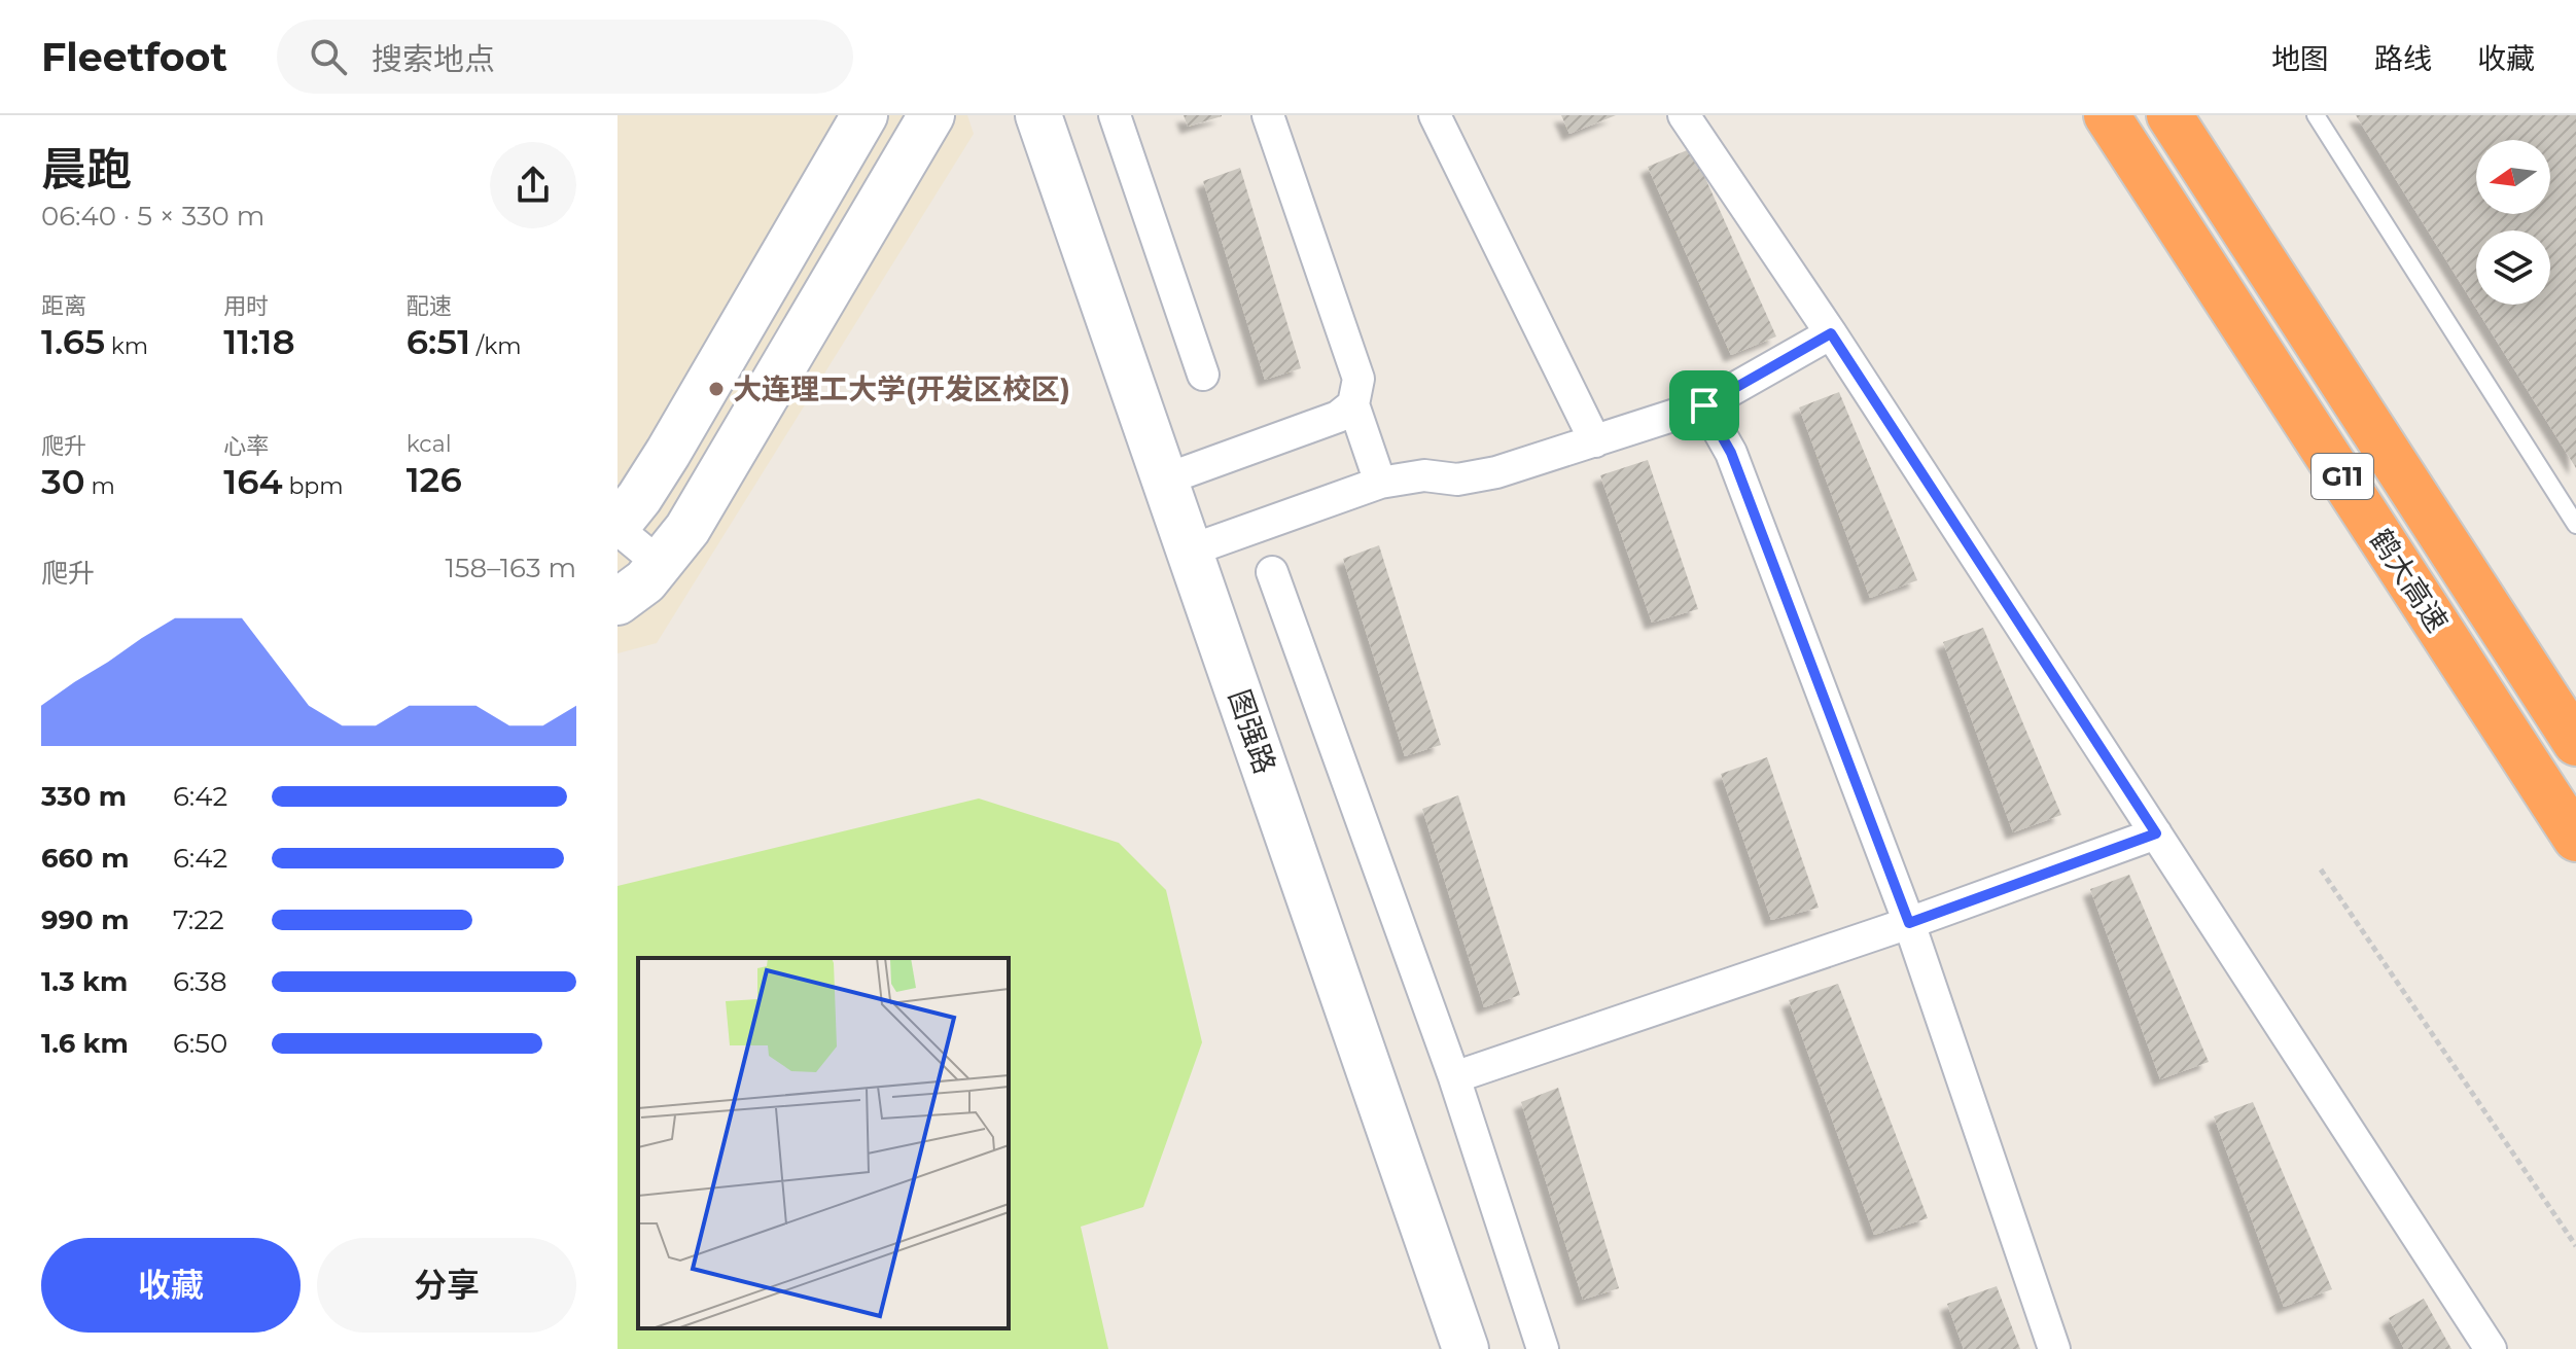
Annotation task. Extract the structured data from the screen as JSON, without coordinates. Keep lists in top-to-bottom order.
{
  "streets": {
    "highway": ["G11", "鹤大高速"],
    "street": ["图强路"]
  },
  "places": ["大连理工大学(开发区校区)"],
  "north": "left",
  "page": {
    "header": "Fleetfoot",
    "search": "搜索地点",
    "nav": ["地图", "路线", "收藏"],
    "heading": ["晨跑", "06:40 · 5 × 330 m"],
    "stats": [
      ["距离", "1.65 km"],
      ["用时", "11:18"],
      ["配速", "6:51 /km"],
      ["爬升", "30 m"],
      ["心率", "164 bpm"],
      ["kcal", "126"]
    ],
    "chart": ["爬升", "158–163 m"],
    "list": [
      {
        "name": "330 m",
        "note": "6:42"
      },
      {
        "name": "660 m",
        "note": "6:42"
      },
      {
        "name": "990 m",
        "note": "7:22"
      },
      {
        "name": "1.3 km",
        "note": "6:38"
      },
      {
        "name": "1.6 km",
        "note": "6:50"
      }
    ],
    "buttons": ["收藏", "分享"]
  }
}
